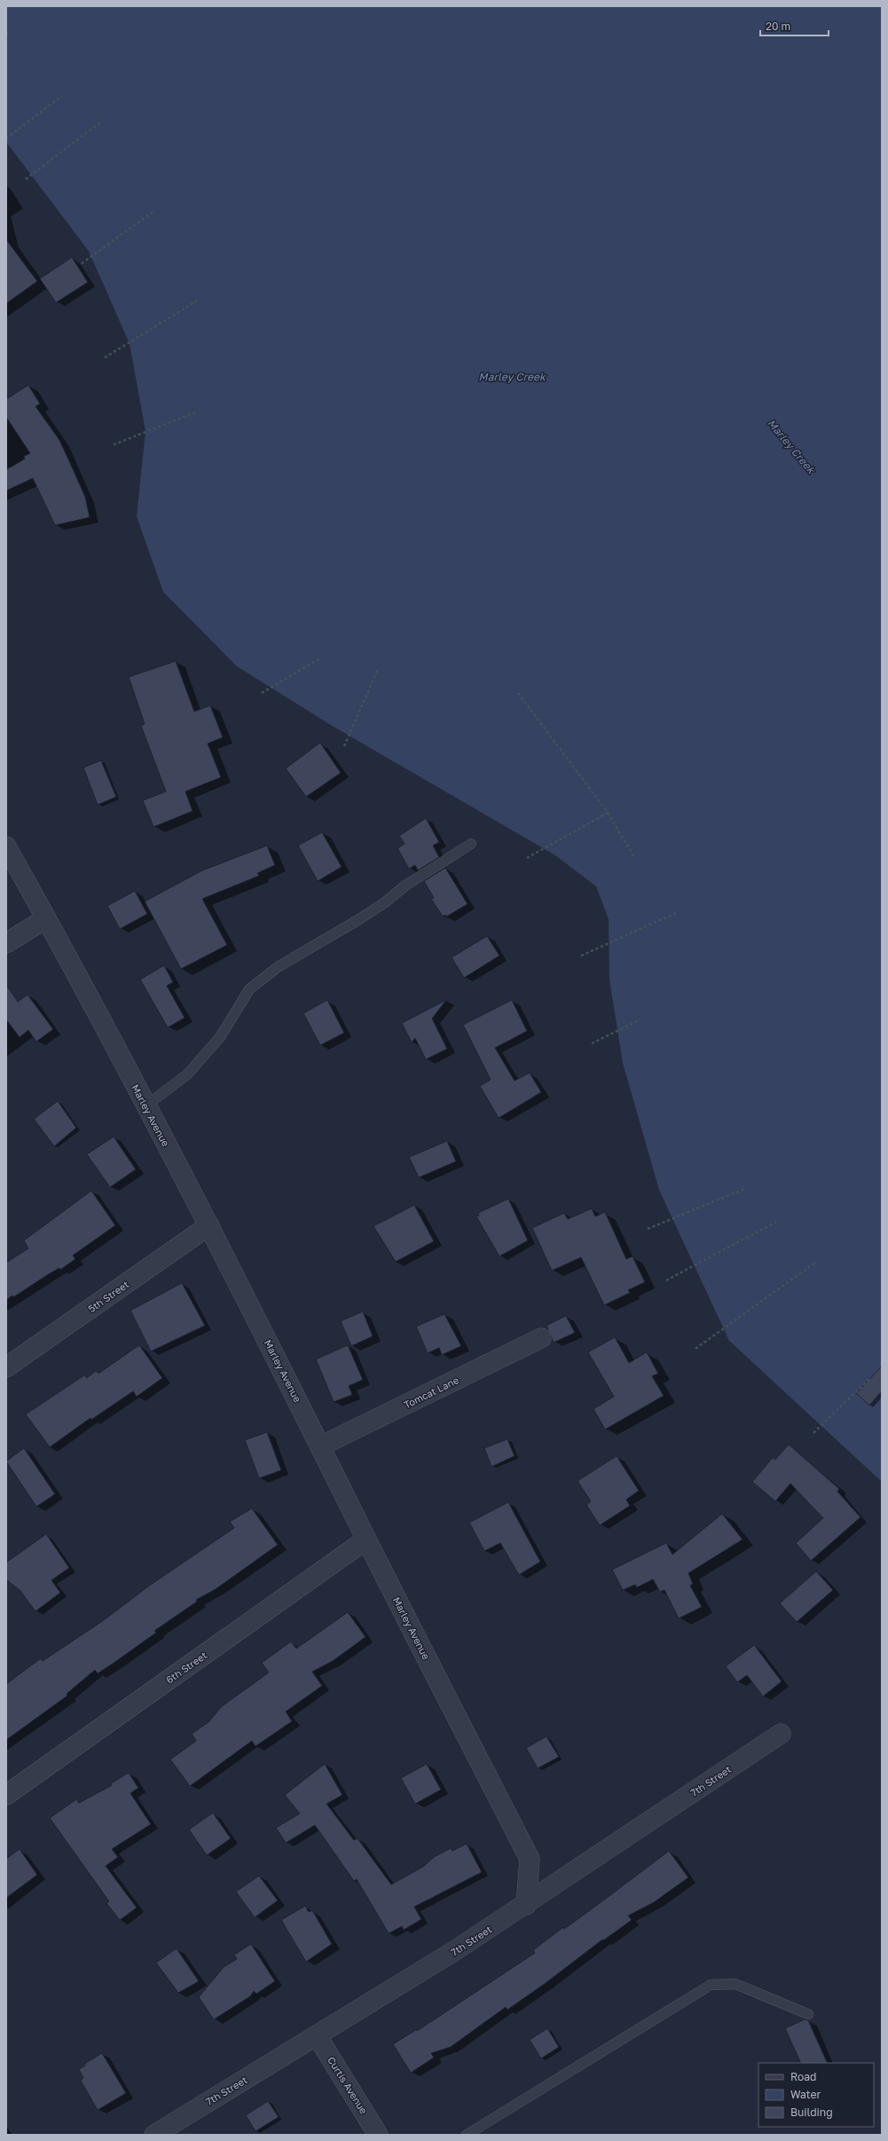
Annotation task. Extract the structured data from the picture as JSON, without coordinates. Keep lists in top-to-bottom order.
{
  "streets": {
    "street": [
      "Marley Avenue",
      "5th Street",
      "Tomcat Lane",
      "6th Street",
      "7th Street",
      "Curtis Avenue"
    ]
  },
  "crossings": [
    ["Marley Avenue", "5th Street"],
    ["Marley Avenue", "Tomcat Lane"],
    ["Marley Avenue", "6th Street"],
    ["Marley Avenue", "7th Street"],
    ["7th Street", "Curtis Avenue"]
  ],
  "water": ["Marley Creek"],
  "legend": ["Road", "Water", "Building"],
  "scale_bar": "20 m"
}
